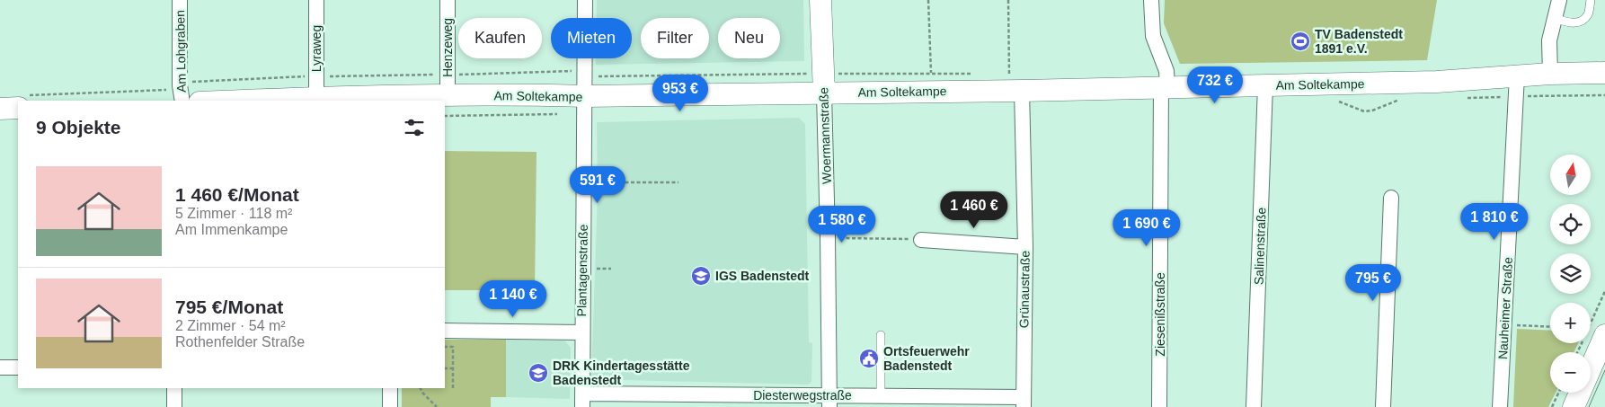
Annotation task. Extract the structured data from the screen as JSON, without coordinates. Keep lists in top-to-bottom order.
{
  "streets": {
    "street": [
      "Henzeweg",
      "Lyraweg",
      "Am Lohgraben",
      "Am Soltekampe",
      "Woermannstraße",
      "Salinenstraße",
      "Plantagenstraße",
      "Grünaustraße",
      "Nauheimer Straße",
      "Ziesenißstraße",
      "Diesterwegstraße"
    ]
  },
  "crossings": [
    ["Henzeweg", "Am Soltekampe"],
    ["Lyraweg", "Am Soltekampe"],
    ["Am Soltekampe", "Woermannstraße"],
    ["Am Soltekampe", "Salinenstraße"],
    ["Am Soltekampe", "Plantagenstraße"],
    ["Am Soltekampe", "Grünaustraße"],
    ["Am Soltekampe", "Nauheimer Straße"],
    ["Am Soltekampe", "Ziesenißstraße"],
    ["Woermannstraße", "Diesterwegstraße"],
    ["Plantagenstraße", "Diesterwegstraße"],
    ["Grünaustraße", "Diesterwegstraße"]
  ],
  "places": {
    "sports": ["TV Badenstedt 1891 e.V."],
    "school or university": ["IGS Badenstedt", "DRK Kindertagesstätte Badenstedt"],
    "public building": ["Ortsfeuerwehr Badenstedt"]
  },
  "north": "top",
  "page": {
    "chip": [
      "Kaufen",
      "Mieten",
      "Filter",
      "Neu"
    ],
    "price": [
      "732 €",
      "953 €",
      "591 €",
      "1 460 €",
      "1 810 €",
      "1 580 €",
      "1 690 €",
      "795 €",
      "1 140 €"
    ],
    "heading": "9 Objekte",
    "map_buttons": ["+", "−"],
    "list": [
      {
        "name": "1 460 €/Monat",
        "note": "5 Zimmer · 118 m² · Am Immenkampe"
      },
      {
        "name": "795 €/Monat",
        "note": "2 Zimmer · 54 m² · Rothenfelder Straße"
      }
    ]
  }
}
